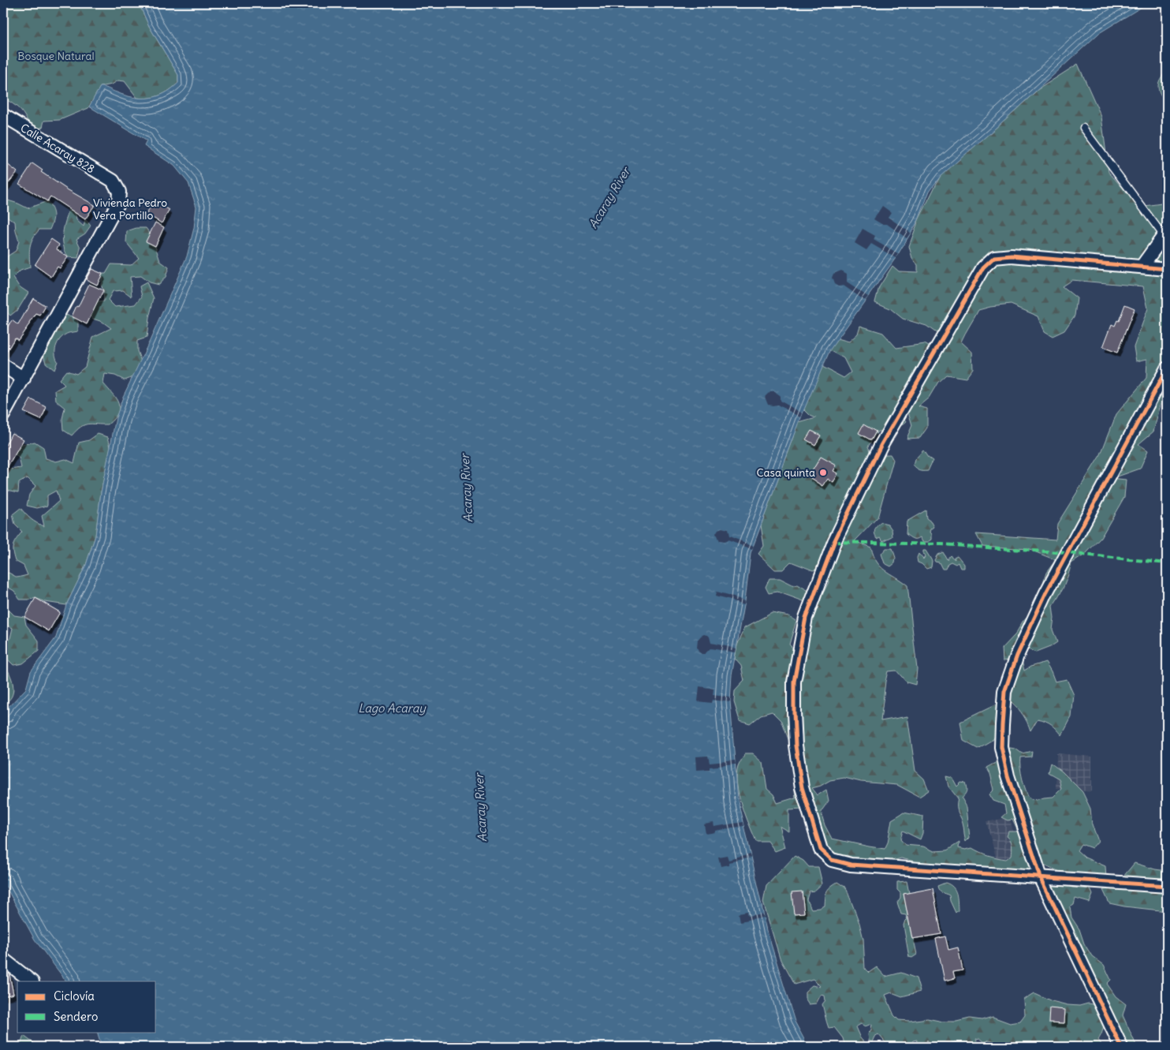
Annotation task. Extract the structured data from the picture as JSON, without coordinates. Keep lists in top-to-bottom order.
{
  "streets": {
    "street": ["Calle Acaray 828"]
  },
  "water": ["Acaray River", "Lago Acaray"],
  "parks": ["Bosque Natural"],
  "places": ["Vivienda Pedro Vera Portillo", "Casa quinta"],
  "legend": ["Ciclovía", "Sendero"]
}
